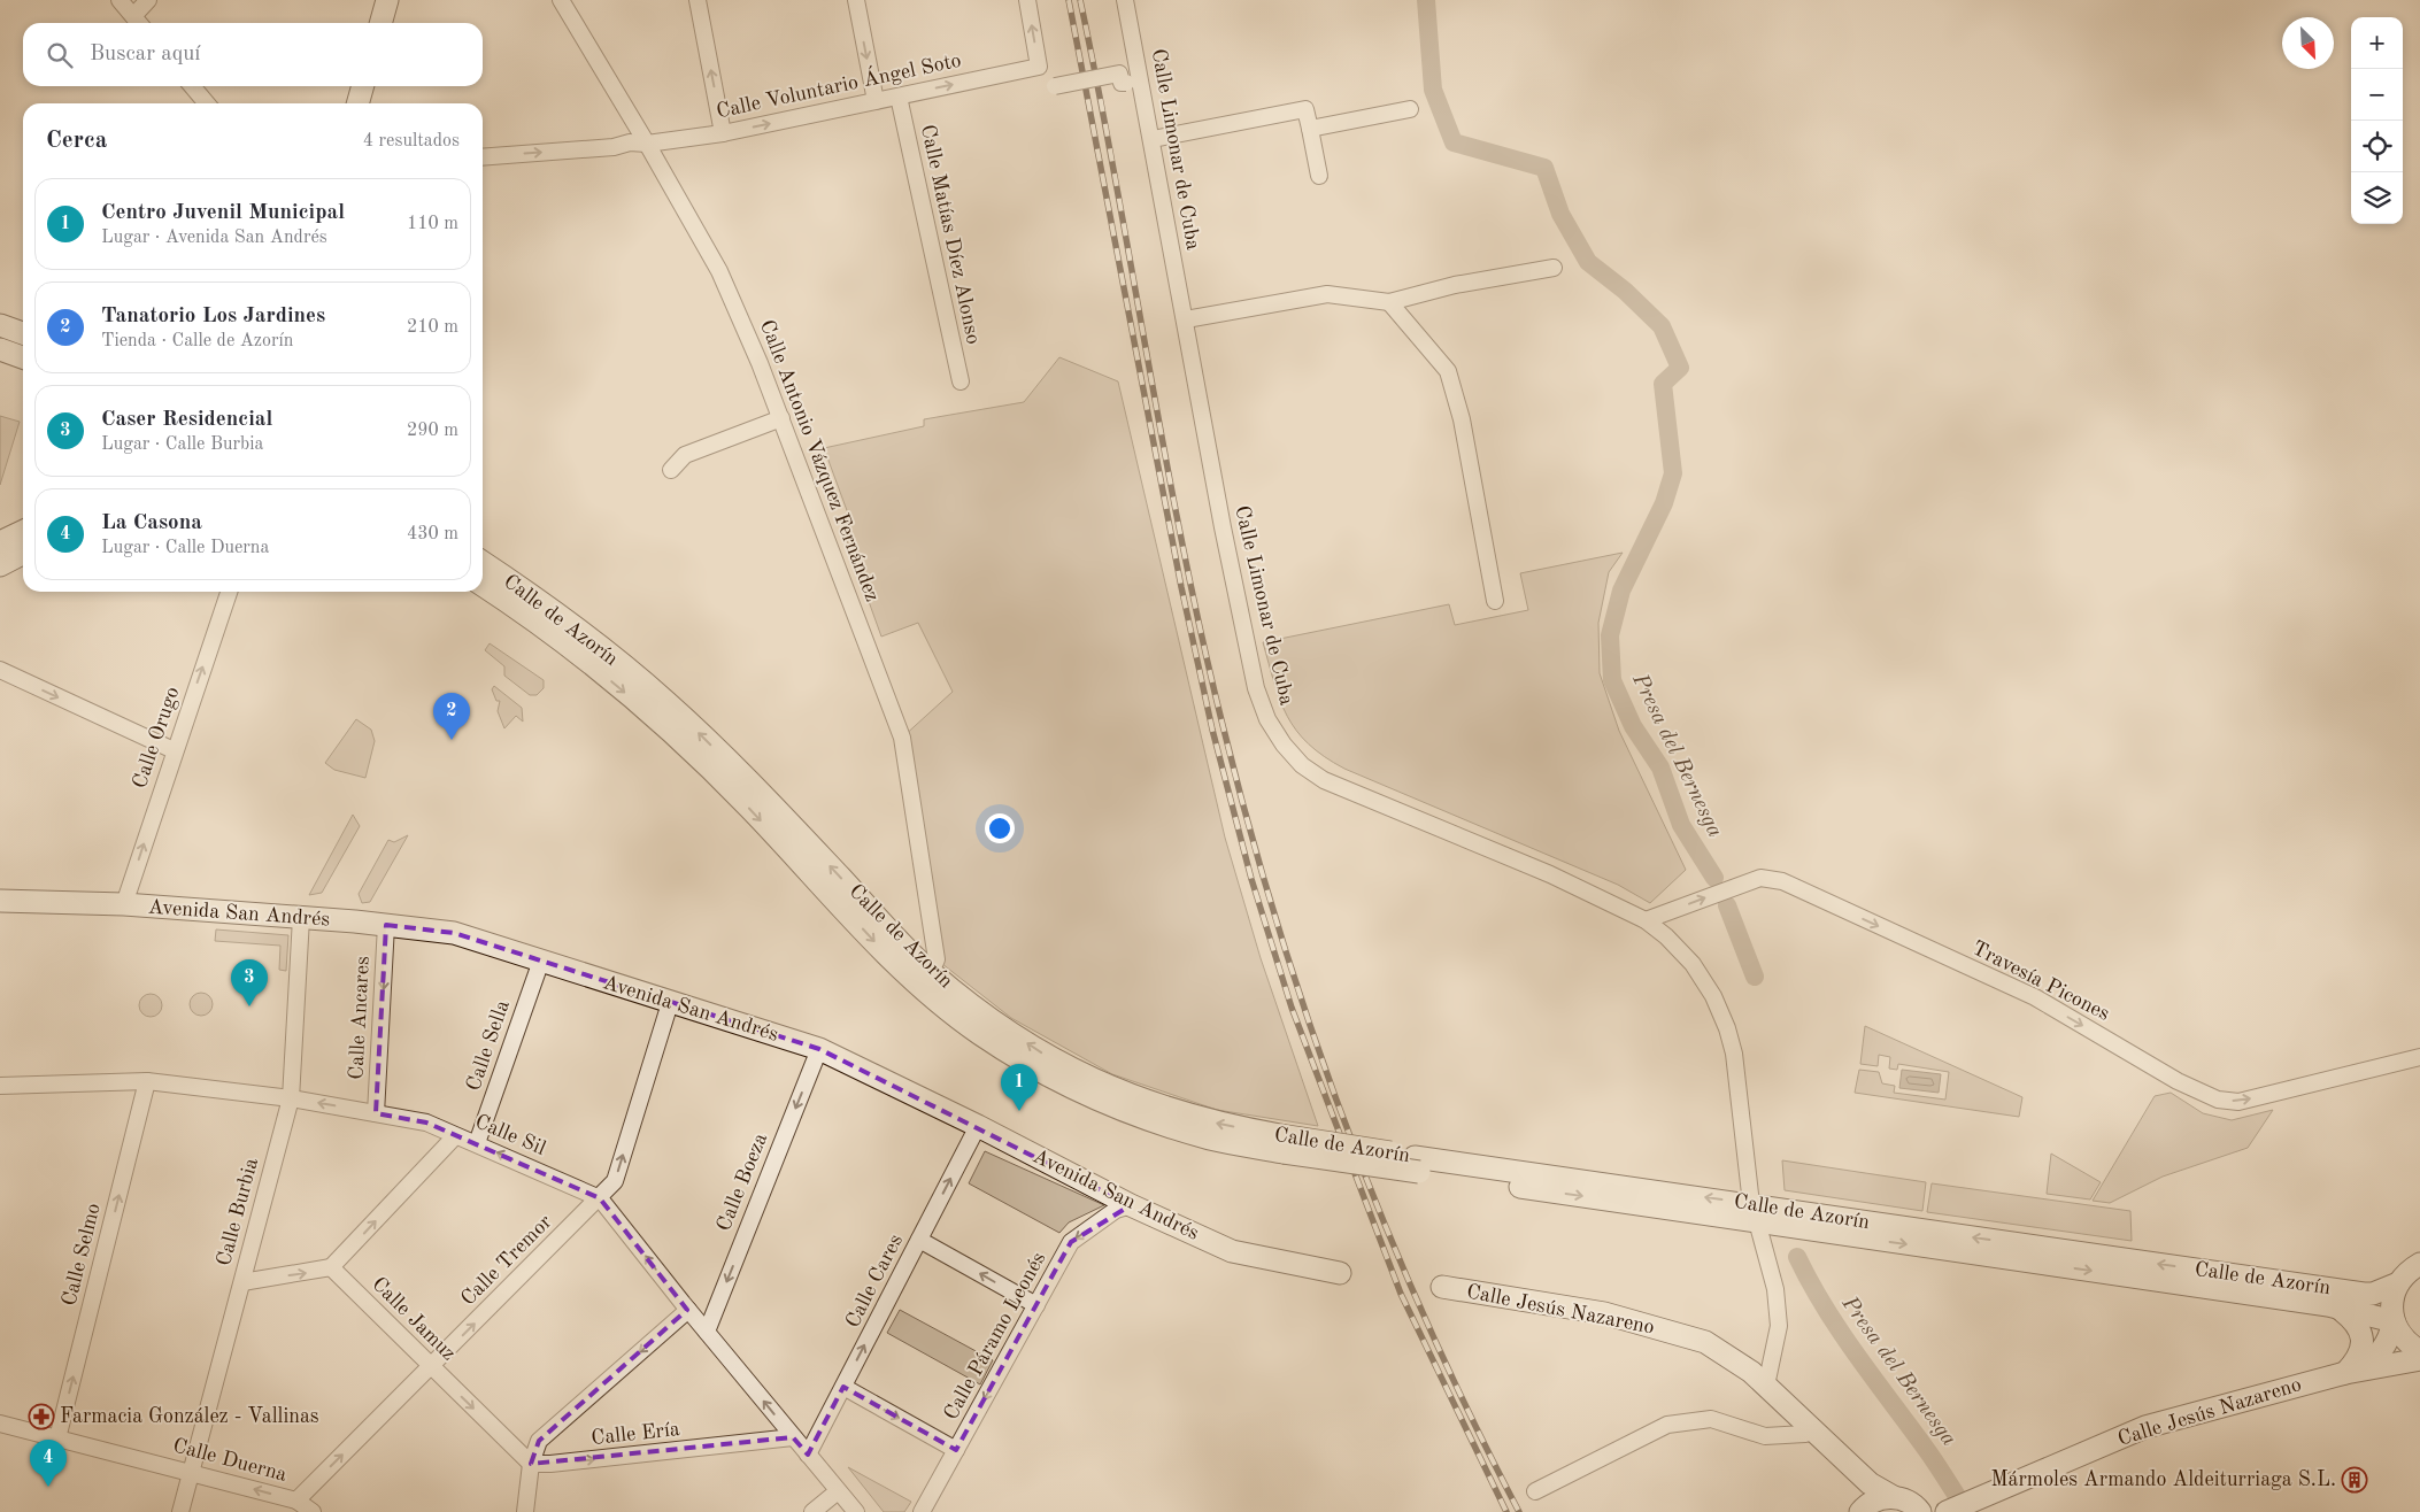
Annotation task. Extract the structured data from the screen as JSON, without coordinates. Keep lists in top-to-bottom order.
{
  "streets": {
    "main road": ["Calle de Azorín", "Avenida San Andrés", "Calle Jesús Nazareno"],
    "street": [
      "Calle Voluntario Ángel Soto",
      "Calle Limonar de Cuba",
      "Calle Matías Díez Alonso",
      "Calle Antonio Vázquez Fernández",
      "Calle Orugo",
      "Travesía Picones",
      "Calle Ancares",
      "Calle Sella",
      "Calle Sil",
      "Calle Boeza",
      "Calle Burbia",
      "Calle Selmo",
      "Calle Tremor",
      "Calle Cares",
      "Calle Jamuz",
      "Calle Páramo Leonés",
      "Calle Ería",
      "Calle Duerna"
    ]
  },
  "crossings": [
    ["Calle Voluntario Ángel Soto", "Calle Matías Díez Alonso"],
    ["Calle Voluntario Ángel Soto", "Calle Antonio Vázquez Fernández"],
    ["Calle Limonar de Cuba", "Calle de Azorín"],
    ["Calle Limonar de Cuba", "Travesía Picones"],
    ["Calle Antonio Vázquez Fernández", "Calle de Azorín"],
    ["Calle de Azorín", "Calle Jesús Nazareno"],
    ["Calle Orugo", "Avenida San Andrés"],
    ["Avenida San Andrés", "Calle Ancares"],
    ["Avenida San Andrés", "Calle Sella"],
    ["Avenida San Andrés", "Calle Boeza"],
    ["Avenida San Andrés", "Calle Burbia"],
    ["Avenida San Andrés", "Calle Tremor"],
    ["Avenida San Andrés", "Calle Cares"],
    ["Avenida San Andrés", "Calle Páramo Leonés"],
    ["Calle Ancares", "Calle Sil"],
    ["Calle Sella", "Calle Sil"],
    ["Calle Sil", "Calle Boeza"],
    ["Calle Sil", "Calle Burbia"],
    ["Calle Sil", "Calle Selmo"],
    ["Calle Sil", "Calle Tremor"],
    ["Calle Sil", "Calle Cares"],
    ["Calle Sil", "Calle Ería"],
    ["Calle Burbia", "Calle Duerna"],
    ["Calle Selmo", "Calle Duerna"],
    ["Calle Tremor", "Calle Jamuz"],
    ["Calle Tremor", "Calle Duerna"],
    ["Calle Jamuz", "Calle Ería"]
  ],
  "one_way": [
    "Calle Voluntario Ángel Soto",
    "Calle Orugo",
    "Travesía Picones",
    "Calle Ancares",
    "Calle Sil",
    "Calle Boeza",
    "Calle Selmo",
    "Calle Cares",
    "Calle Jamuz",
    "Calle Páramo Leonés",
    "Calle Ería"
  ],
  "water": ["Presa del Bernesga"],
  "places": {
    "pharmacy": ["Farmacia González - Vallinas"],
    "building": ["Mármoles Armando Aldeiturriaga S.L."]
  },
  "north": "bottom right",
  "page": {
    "map_buttons": ["+", "−"],
    "search": "Buscar aquí",
    "heading": ["Cerca", "4 resultados"],
    "list": [
      {
        "mark": "1",
        "name": "Centro Juvenil Municipal",
        "note": "Lugar · Avenida San Andrés",
        "value": "110 m"
      },
      {
        "mark": "2",
        "name": "Tanatorio Los Jardines",
        "note": "Tienda · Calle de Azorín",
        "value": "210 m"
      },
      {
        "mark": "3",
        "name": "Caser Residencial",
        "note": "Lugar · Calle Burbia",
        "value": "290 m"
      },
      {
        "mark": "4",
        "name": "La Casona",
        "note": "Lugar · Calle Duerna",
        "value": "430 m"
      }
    ],
    "pins": [
      "2",
      "3",
      "1",
      "4"
    ]
  }
}
